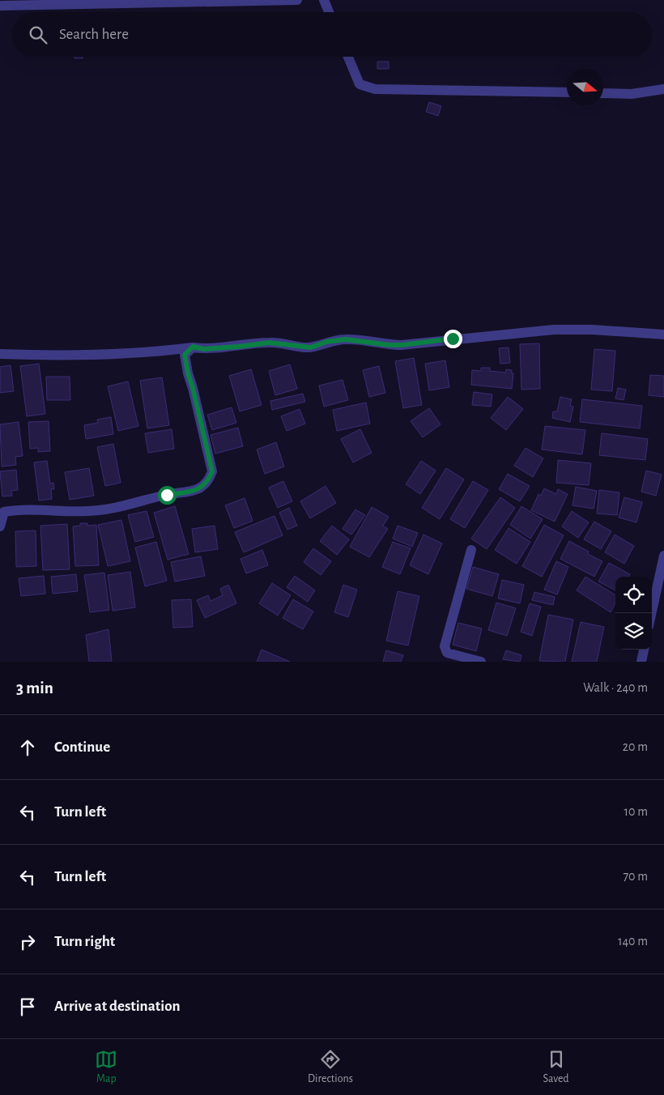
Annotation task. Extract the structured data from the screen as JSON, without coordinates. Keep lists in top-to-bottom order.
{
  "north": "right",
  "page": {
    "search": "Search here",
    "heading": ["3 min", "Walk · 240 m"],
    "list": [
      ["Continue", "20 m"],
      ["Turn left", "10 m"],
      ["Turn left", "70 m"],
      ["Turn right", "140 m"],
      "Arrive at destination"
    ],
    "nav": ["Map", "Directions", "Saved"]
  }
}
